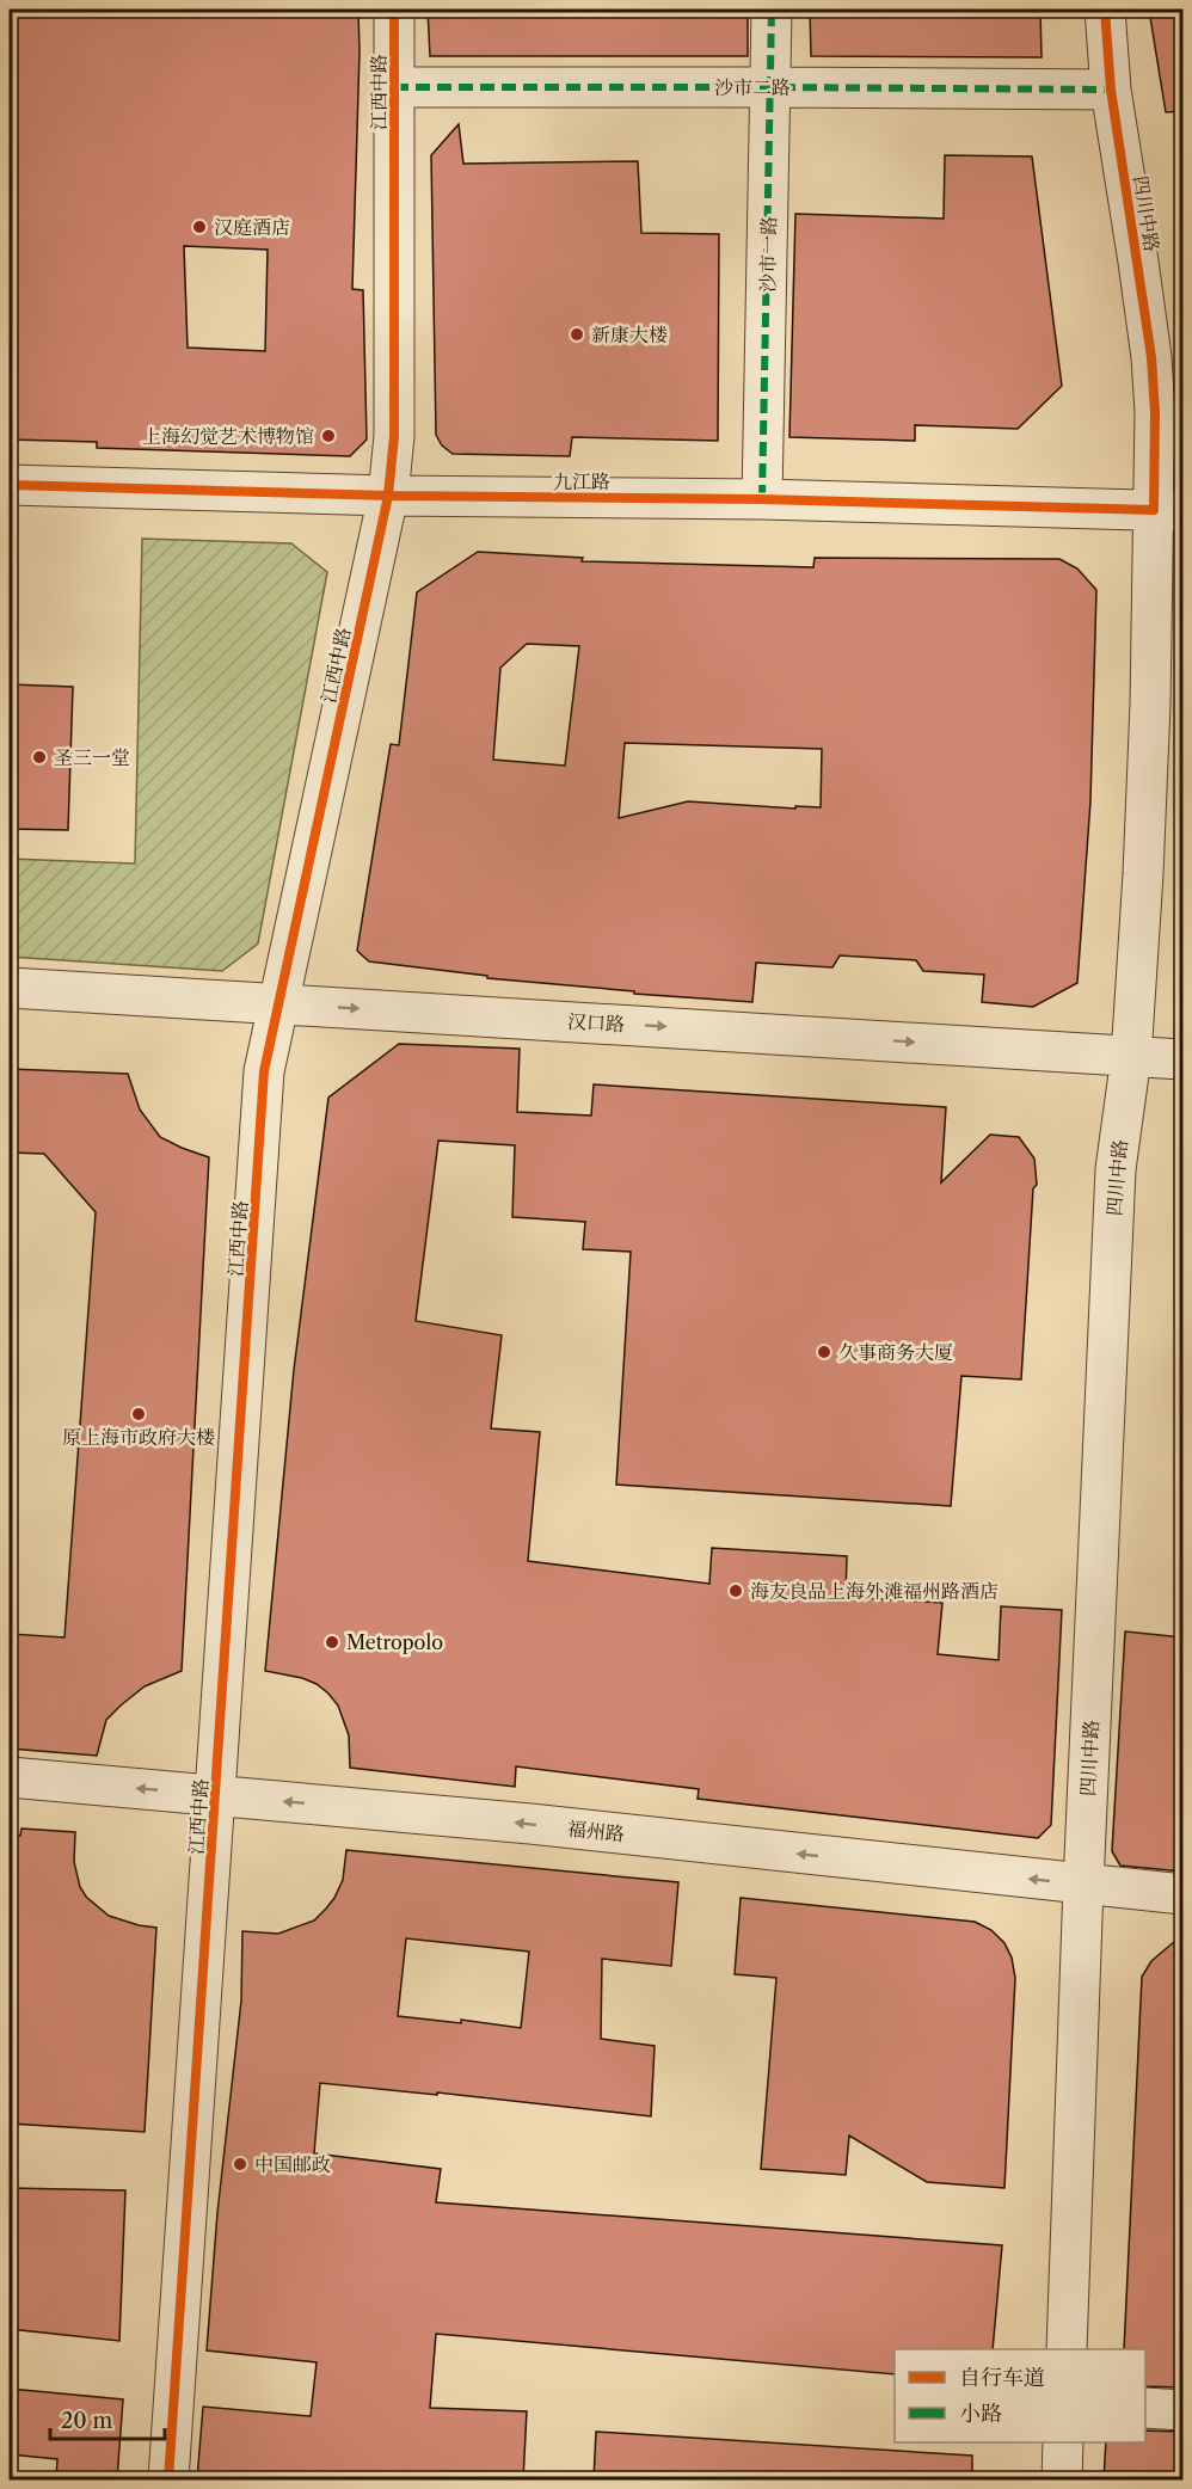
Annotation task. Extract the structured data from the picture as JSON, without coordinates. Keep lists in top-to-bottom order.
{
  "streets": {
    "street": [
      "沙市二路",
      "江西中路",
      "四川中路",
      "沙市一路",
      "九江路",
      "汉口路",
      "福州路"
    ]
  },
  "crossings": [
    ["沙市二路", "江西中路"],
    ["沙市二路", "四川中路"],
    ["沙市二路", "沙市一路"],
    ["江西中路", "九江路"],
    ["江西中路", "汉口路"],
    ["江西中路", "福州路"],
    ["四川中路", "九江路"],
    ["四川中路", "汉口路"],
    ["四川中路", "福州路"],
    ["沙市一路", "九江路"]
  ],
  "one_way": ["汉口路", "福州路"],
  "places": [
    "汉庭酒店",
    "新康大楼",
    "上海幻觉艺术博物馆",
    "圣三一堂",
    "久事商务大厦",
    "原上海市政府大楼",
    "海友良品上海外滩福州路酒店",
    "Metropolo",
    "中国邮政"
  ],
  "legend": ["自行车道", "小路"],
  "scale_bar": "20 m"
}
